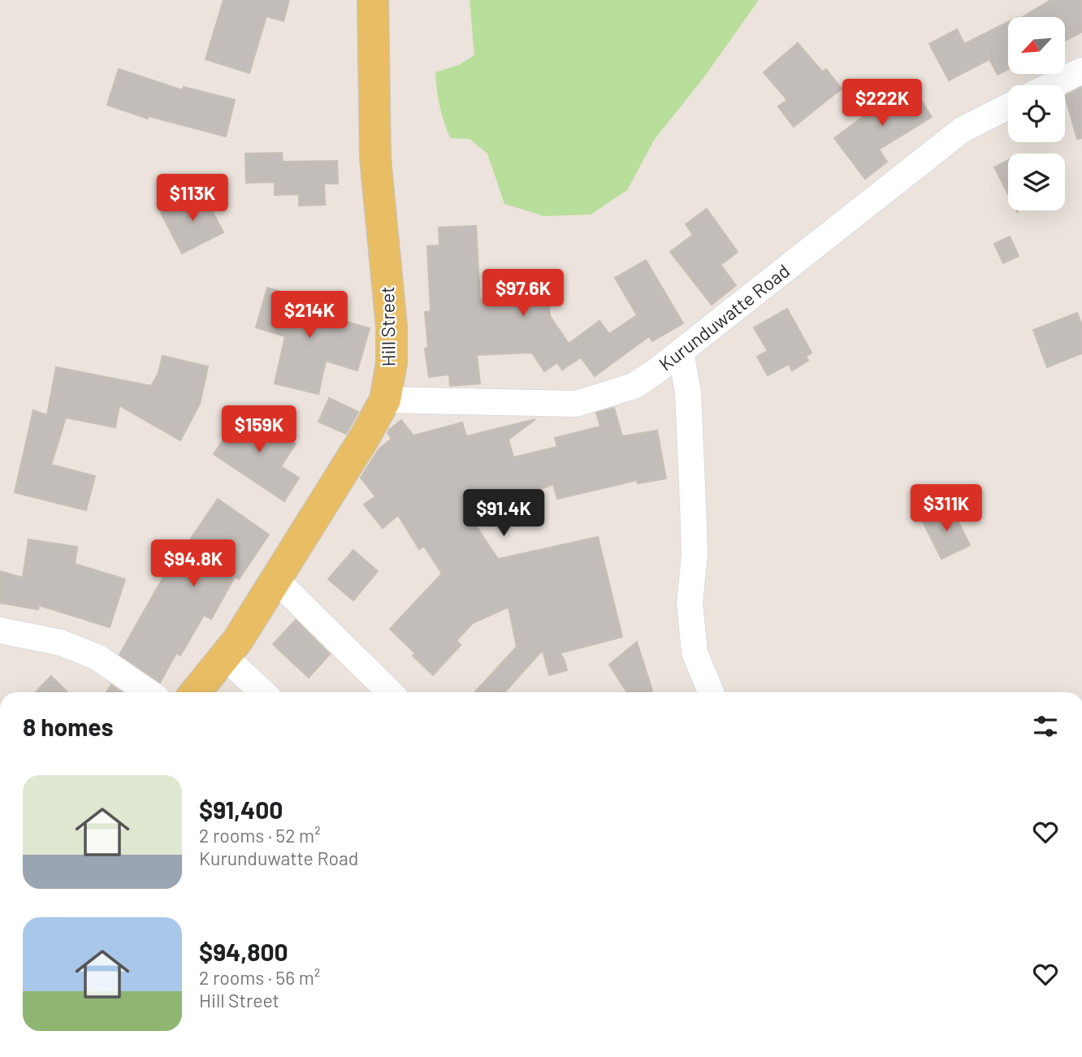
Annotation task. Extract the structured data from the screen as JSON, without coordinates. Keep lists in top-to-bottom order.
{
  "streets": {
    "main road": ["Hill Street"],
    "street": ["Kurunduwatte Road"]
  },
  "crossings": [
    ["Kurunduwatte Road", "Hill Street"]
  ],
  "north": "bottom left",
  "page": {
    "price": [
      "$222K",
      "$113K",
      "$97.6K",
      "$214K",
      "$159K",
      "$311K",
      "$91.4K",
      "$94.8K"
    ],
    "heading": "8 homes",
    "list": [
      {
        "name": "$91,400",
        "note": "2 rooms · 52 m² · Kurunduwatte Road"
      },
      {
        "name": "$94,800",
        "note": "2 rooms · 56 m² · Hill Street"
      }
    ]
  }
}
